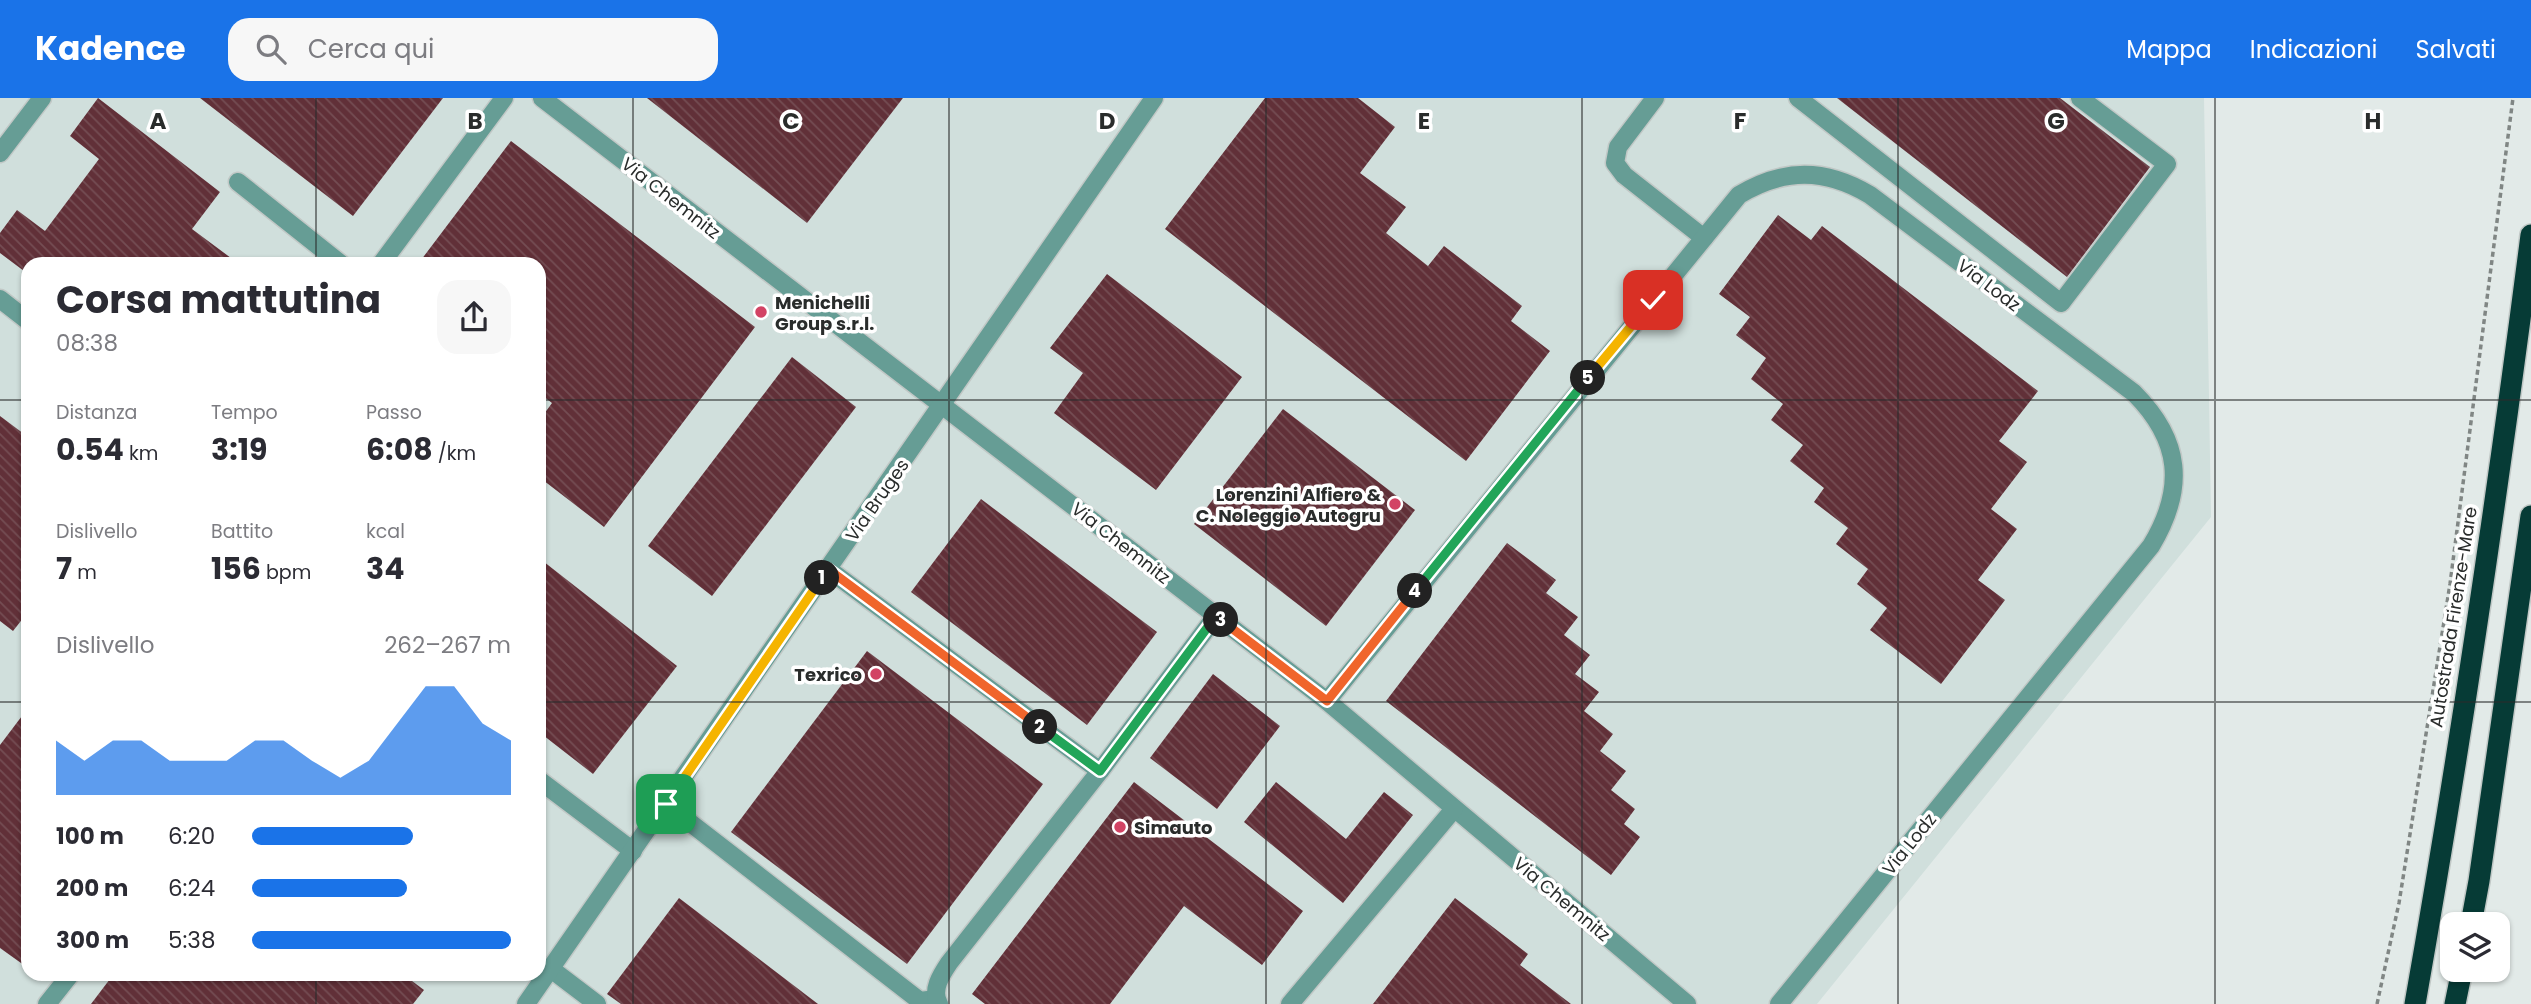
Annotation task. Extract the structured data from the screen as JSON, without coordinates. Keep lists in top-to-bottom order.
{
  "streets": {
    "highway": ["Autostrada Firenze-Mare"],
    "street": ["Via Chemnitz", "Via Lodz", "Via Bruges"]
  },
  "crossings": [
    ["Via Chemnitz", "Via Lodz"],
    ["Via Chemnitz", "Via Bruges"]
  ],
  "places": [
    "Menichelli Group s.r.l.",
    "Lorenzini Alfiero & C. Noleggio Autogru",
    "Texrico",
    "Simauto"
  ],
  "page": {
    "header": "Kadence",
    "search": "Cerca qui",
    "nav": ["Mappa", "Indicazioni", "Salvati"],
    "heading": ["Corsa mattutina", "08:38"],
    "pins": [
      "5",
      "1",
      "4",
      "3",
      "2"
    ],
    "stats": [
      ["Distanza", "0.54 km"],
      ["Tempo", "3:19"],
      ["Passo", "6:08 /km"],
      ["Dislivello", "7 m"],
      ["Battito", "156 bpm"],
      ["kcal", "34"]
    ],
    "chart": ["Dislivello", "262–267 m"],
    "list": [
      {
        "name": "100 m",
        "note": "6:20"
      },
      {
        "name": "200 m",
        "note": "6:24"
      },
      {
        "name": "300 m",
        "note": "5:38"
      }
    ]
  },
  "grid": {
    "columns": [
      "A",
      "B",
      "C",
      "D",
      "E",
      "F",
      "G",
      "H"
    ]
  }
}
